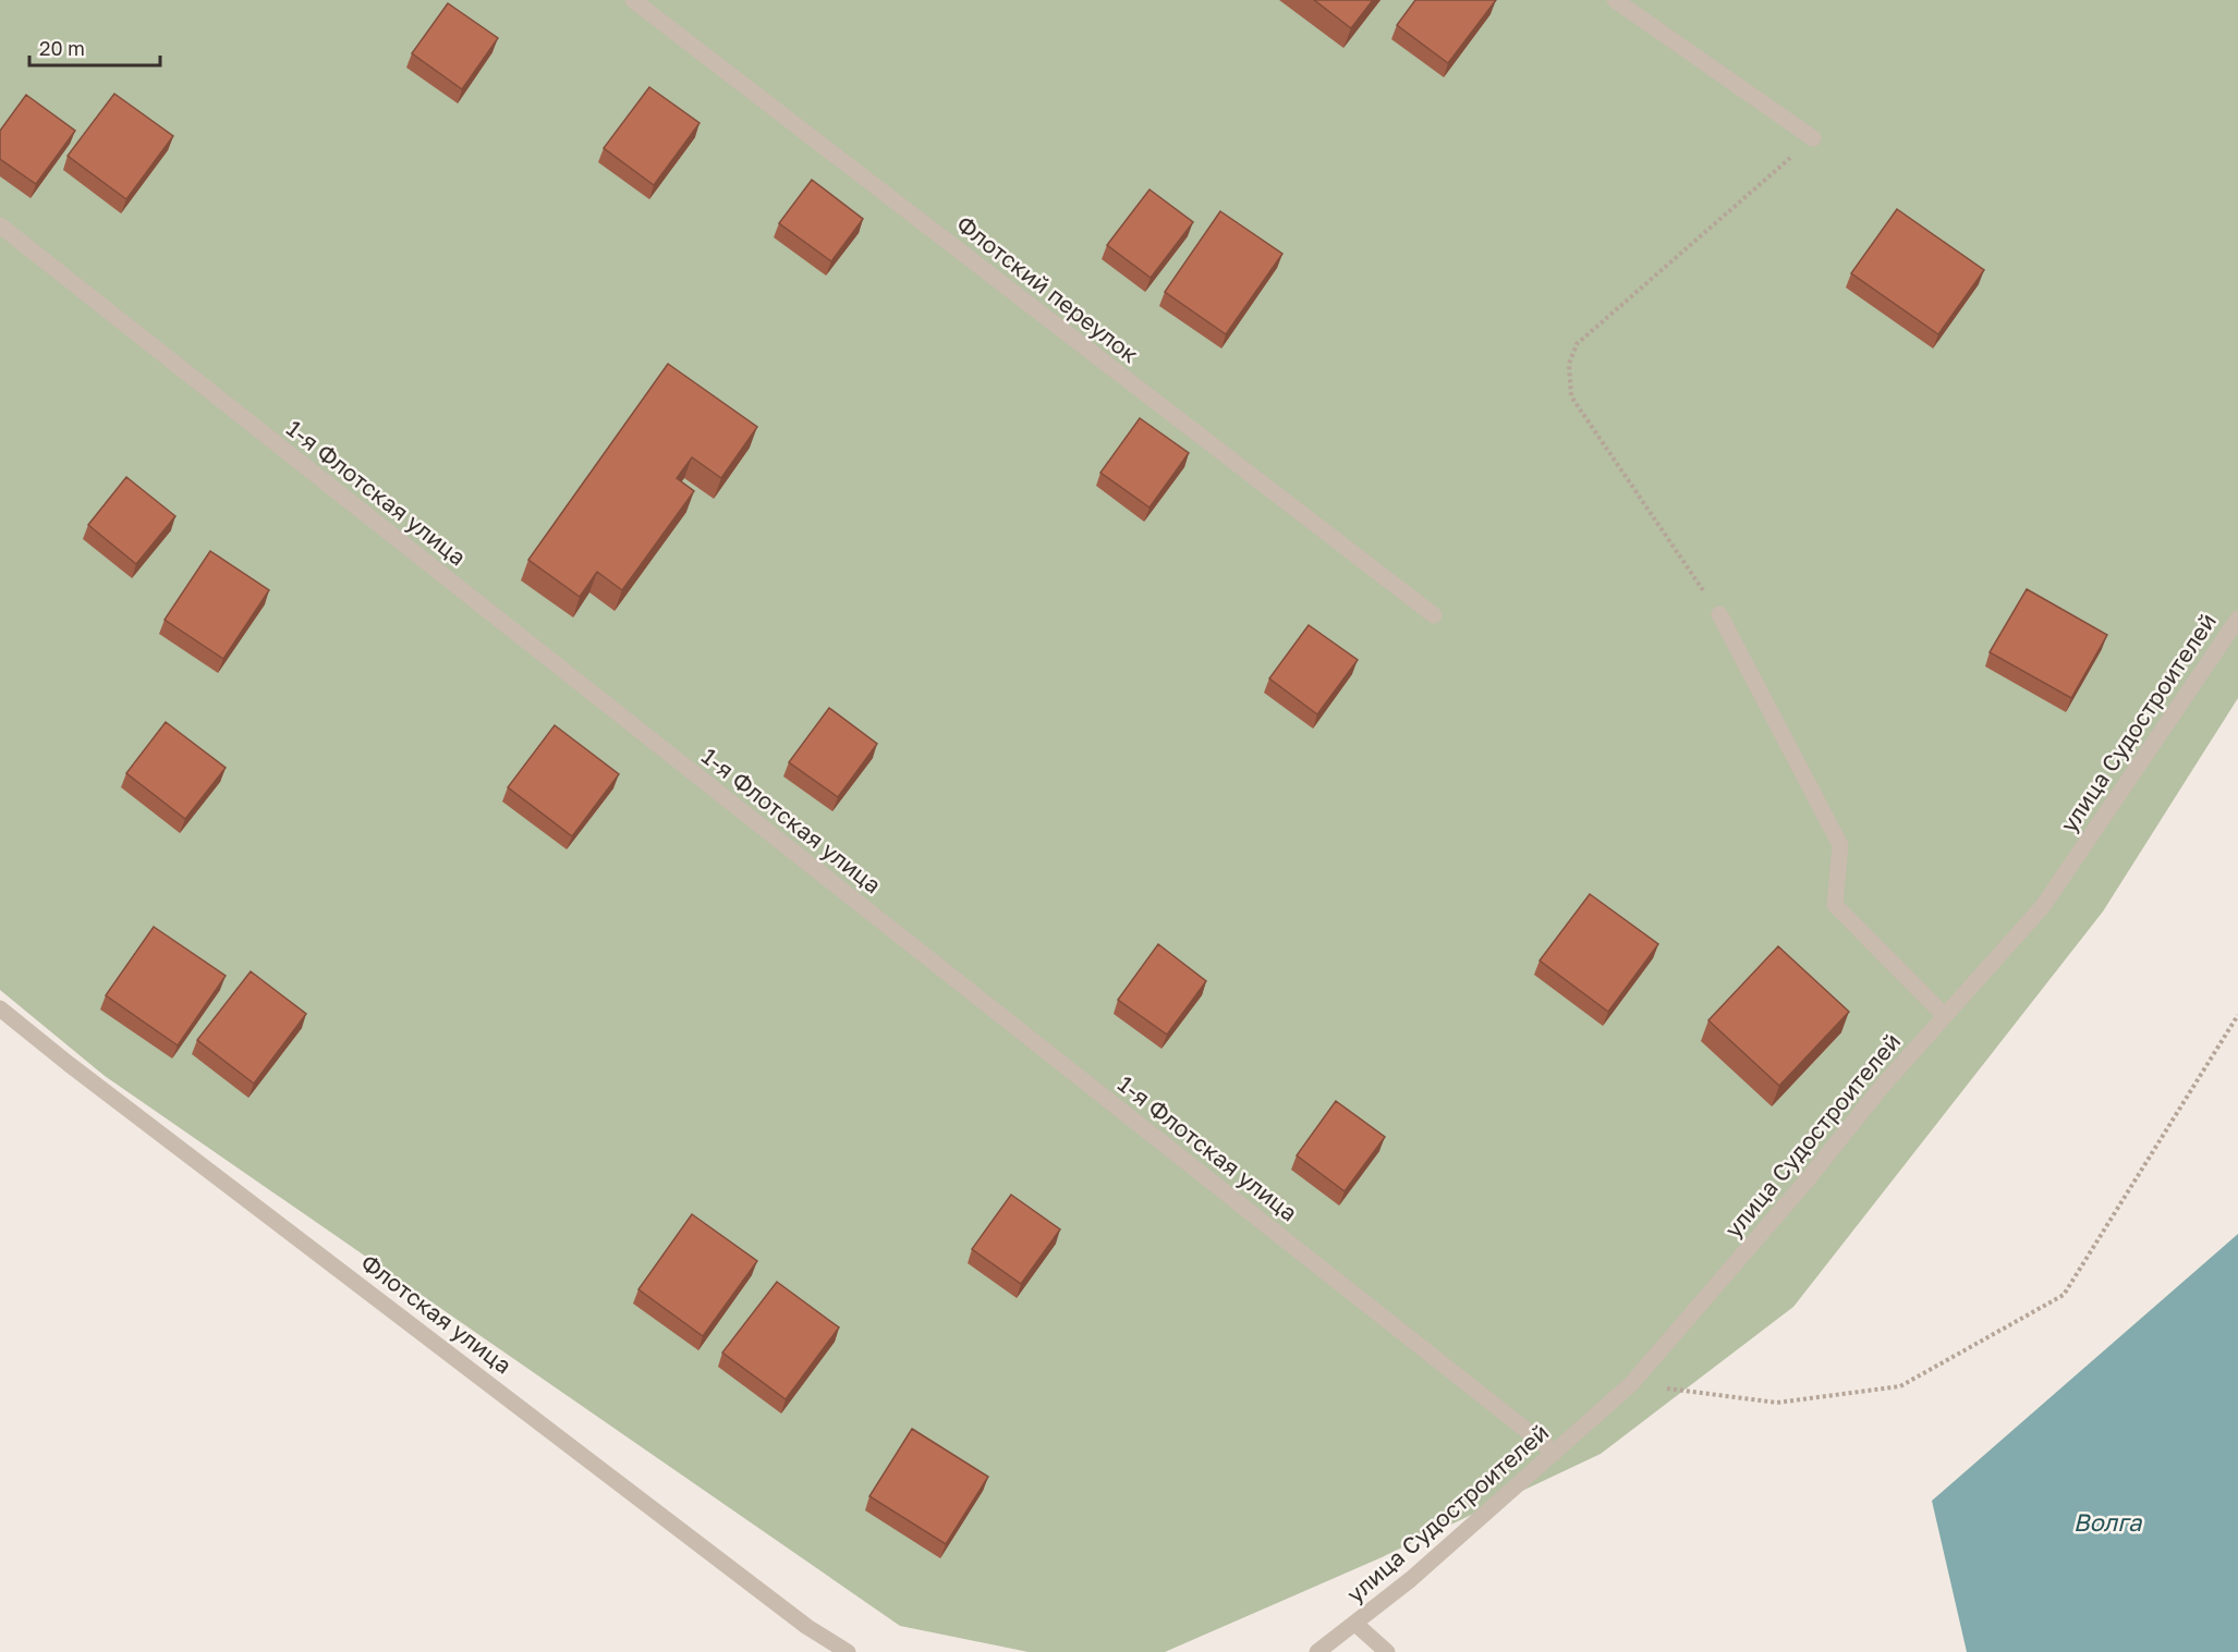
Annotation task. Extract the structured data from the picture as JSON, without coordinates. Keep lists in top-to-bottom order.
{
  "streets": {
    "street": [
      "Флотский переулок",
      "1-я Флотская улица",
      "улица Судостроителей",
      "Флотская улица"
    ]
  },
  "crossings": [
    ["1-я Флотская улица", "улица Судостроителей"]
  ],
  "water": ["Волга"],
  "scale_bar": "20 m"
}
